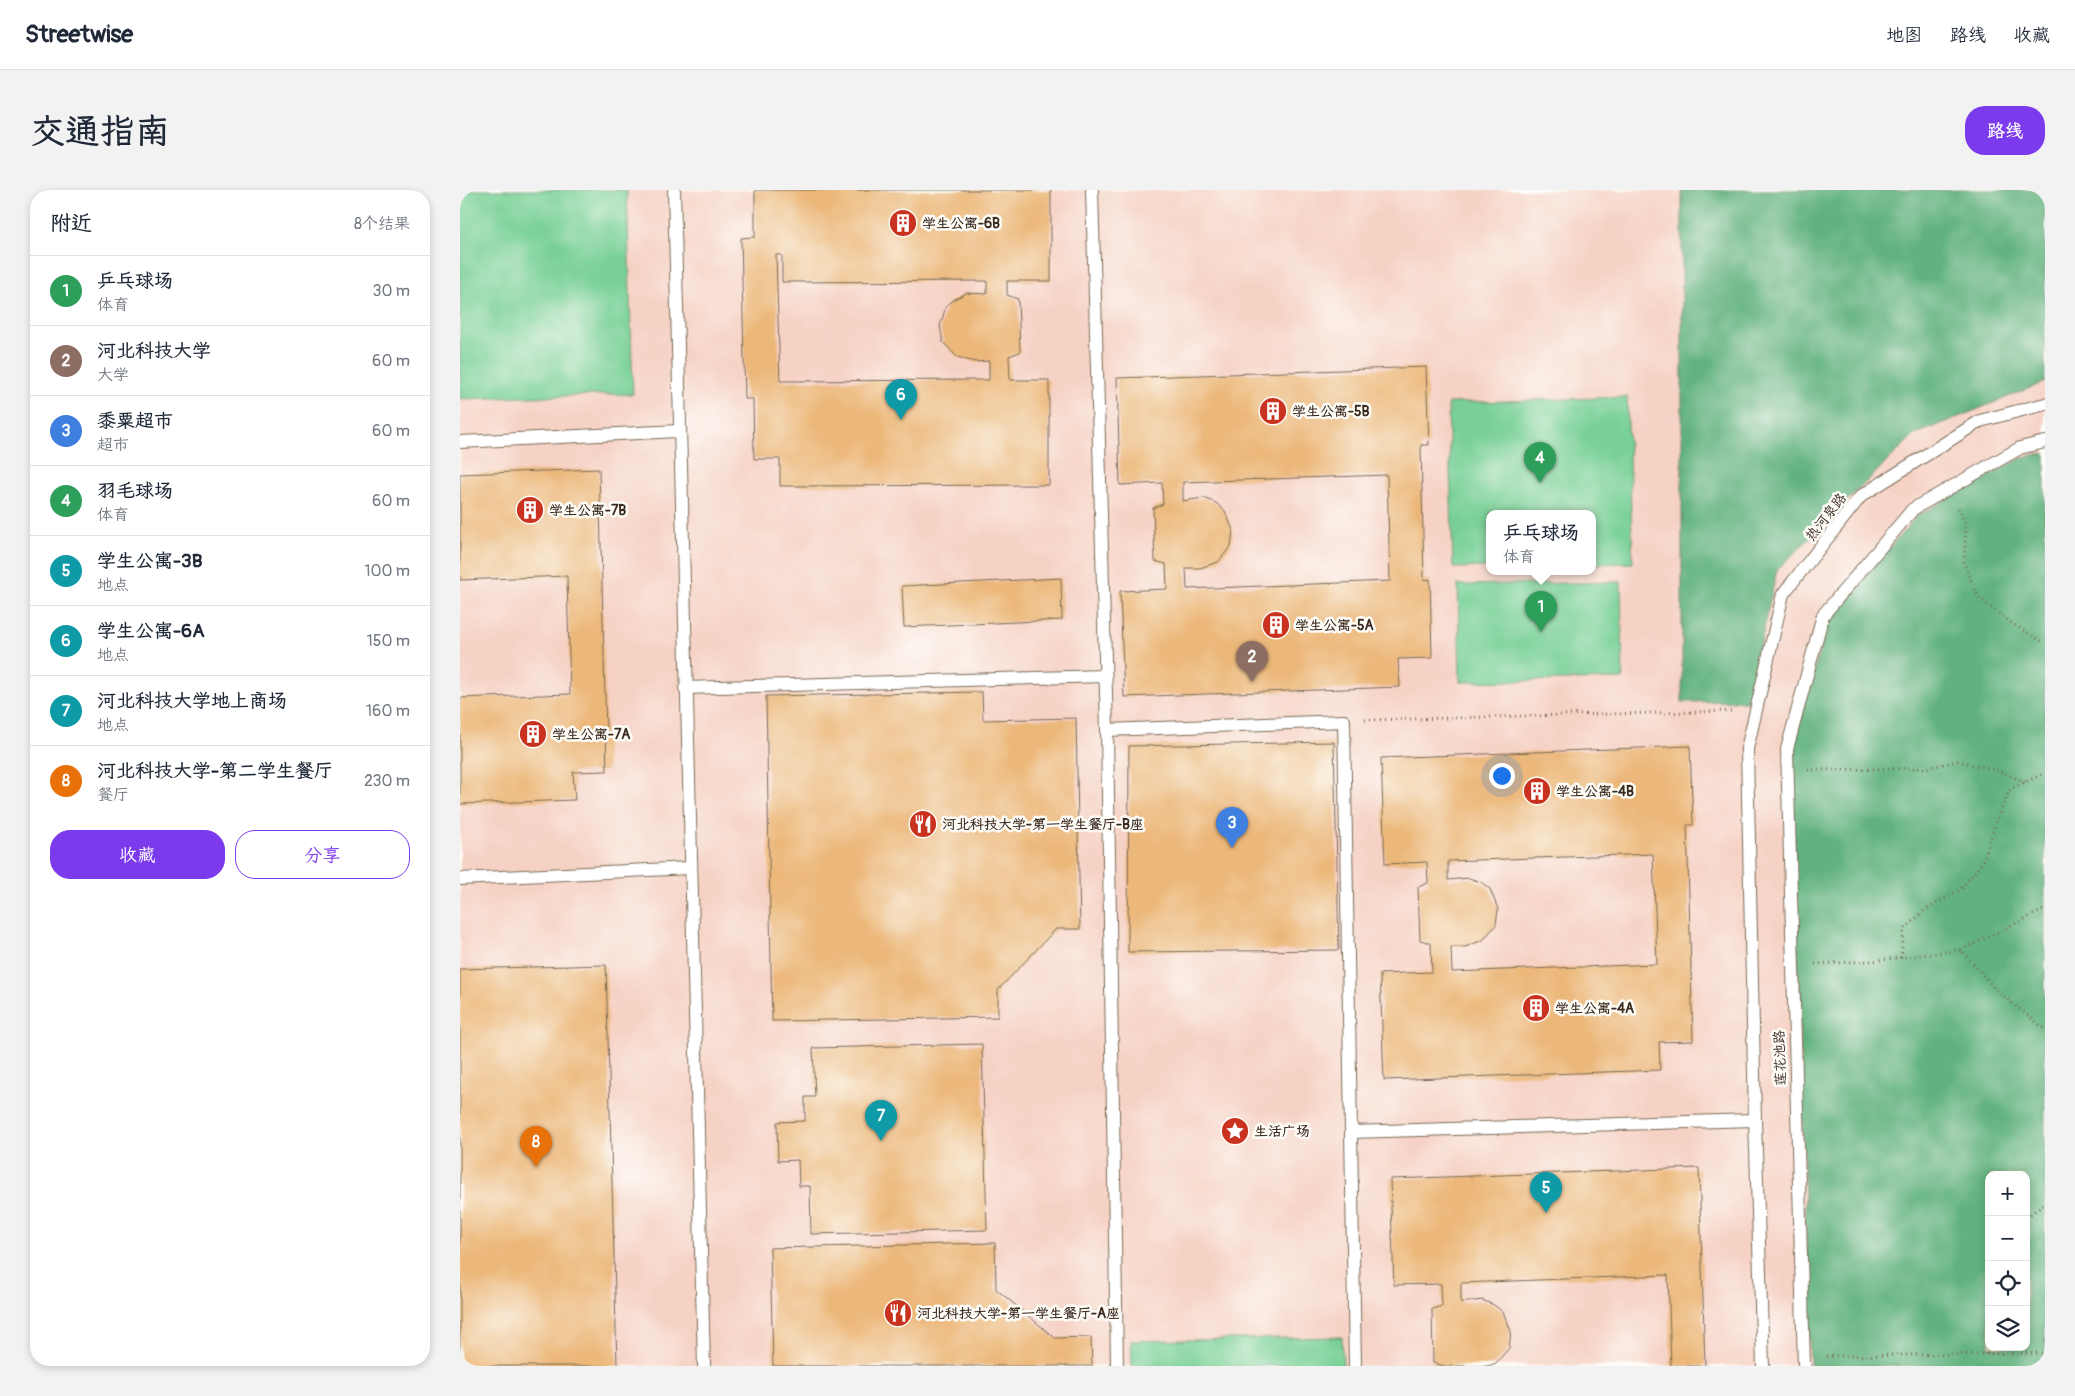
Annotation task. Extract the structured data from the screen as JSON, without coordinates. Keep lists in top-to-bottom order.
{
  "streets": {
    "lane": ["热河泉路", "莲花池路"]
  },
  "crossings": [
    ["热河泉路", "莲花池路"]
  ],
  "places": {
    "building": [
      "学生公寓-6B",
      "学生公寓-5B",
      "学生公寓-7B",
      "学生公寓-5A",
      "学生公寓-7A",
      "学生公寓-4B",
      "学生公寓-4A"
    ],
    "restaurant": ["河北科技大学-第一学生餐厅-B座", "河北科技大学-第一学生餐厅-A座"],
    "place": ["生活广场"]
  },
  "page": {
    "header": "Streetwise",
    "nav": ["地图", "路线", "收藏"],
    "buttons": [
      "路线",
      ["收藏", "分享"]
    ],
    "title": "交通指南",
    "heading": ["附近", "8个结果"],
    "list": [
      {
        "mark": "1",
        "name": "乒乓球场",
        "note": "体育",
        "value": "30 m"
      },
      {
        "mark": "2",
        "name": "河北科技大学",
        "note": "大学",
        "value": "60 m"
      },
      {
        "mark": "3",
        "name": "黍粟超市",
        "note": "超市",
        "value": "60 m"
      },
      {
        "mark": "4",
        "name": "羽毛球场",
        "note": "体育",
        "value": "60 m"
      },
      {
        "mark": "5",
        "name": "学生公寓-3B",
        "note": "地点",
        "value": "100 m"
      },
      {
        "mark": "6",
        "name": "学生公寓-6A",
        "note": "地点",
        "value": "150 m"
      },
      {
        "mark": "7",
        "name": "河北科技大学地上商场",
        "note": "地点",
        "value": "160 m"
      },
      {
        "mark": "8",
        "name": "河北科技大学-第二学生餐厅",
        "note": "餐厅",
        "value": "230 m"
      }
    ],
    "pins": [
      "6",
      "4",
      "1",
      "2",
      "3",
      "7",
      "8",
      "5"
    ],
    "popup": ["乒乓球场", "体育"],
    "map_buttons": ["+", "−"]
  }
}
